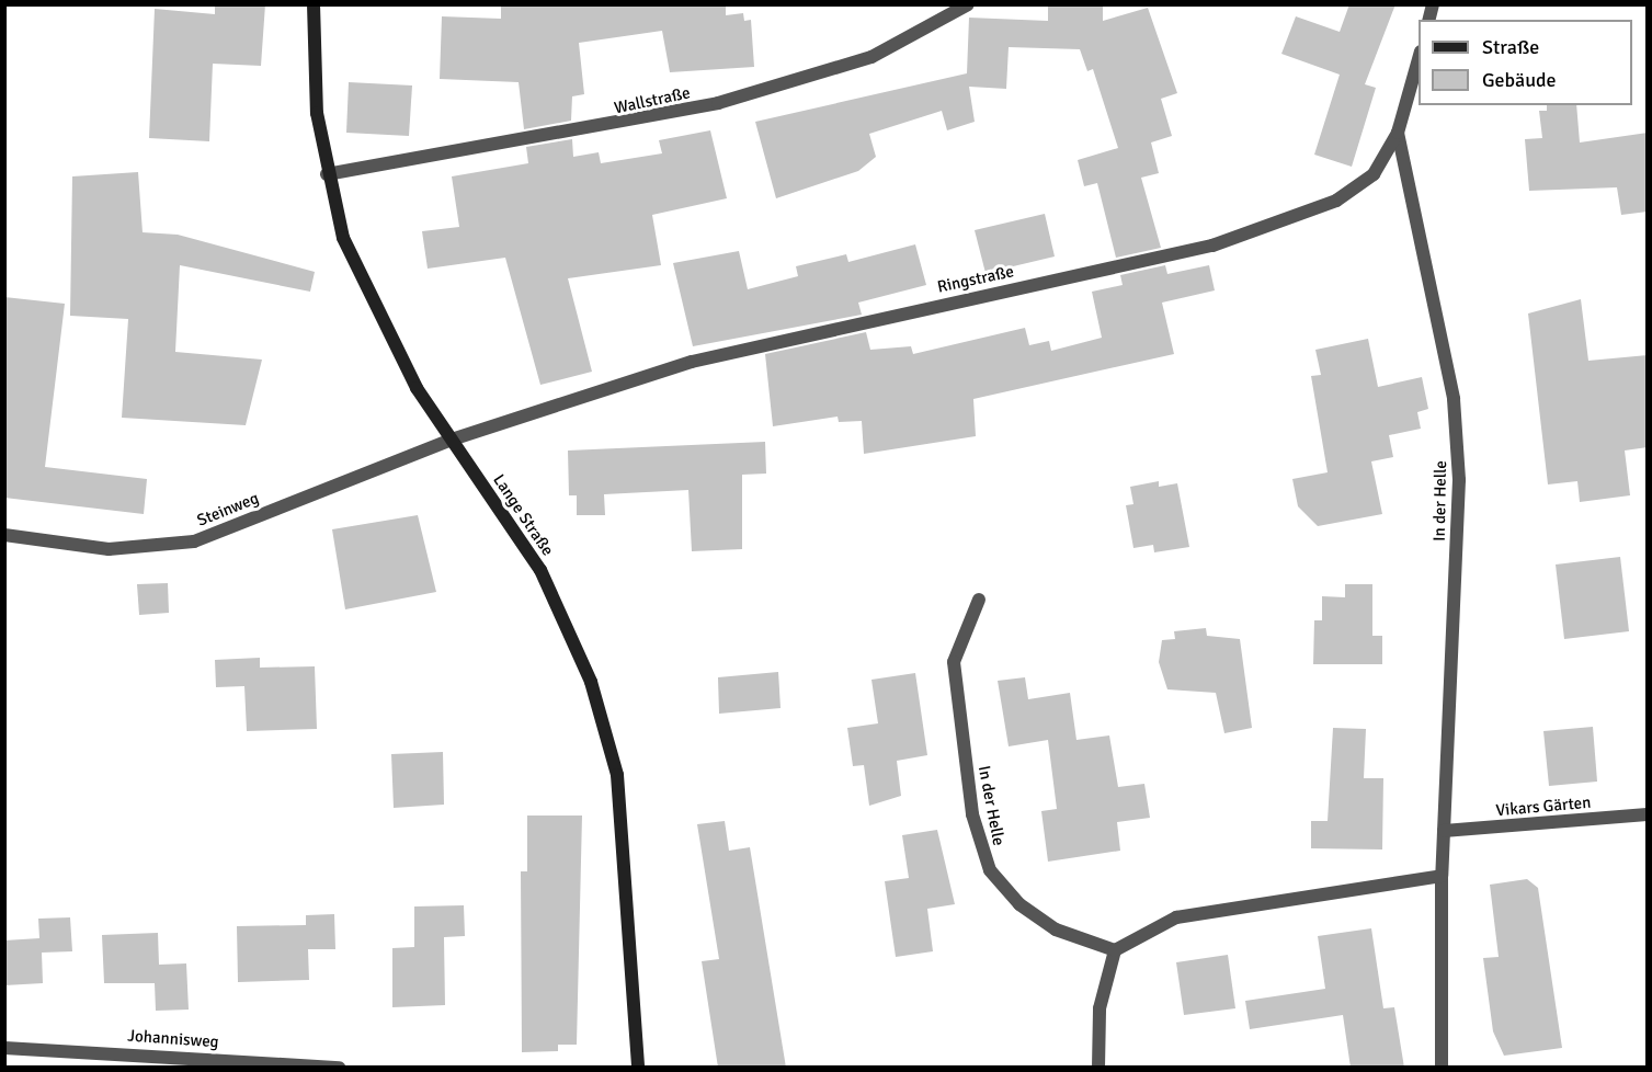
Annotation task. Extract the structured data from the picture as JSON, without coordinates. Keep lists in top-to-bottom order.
{
  "streets": {
    "main road": ["Lange Straße"],
    "street": [
      "Wallstraße",
      "Ringstraße",
      "In der Helle",
      "Steinweg",
      "Vikars Gärten",
      "Johannisweg"
    ]
  },
  "crossings": [
    ["Wallstraße", "Lange Straße"],
    ["Ringstraße", "In der Helle"],
    ["Ringstraße", "Steinweg"],
    ["Ringstraße", "Lange Straße"],
    ["In der Helle", "Vikars Gärten"],
    ["Steinweg", "Lange Straße"]
  ],
  "legend": ["Straße", "Gebäude"]
}
